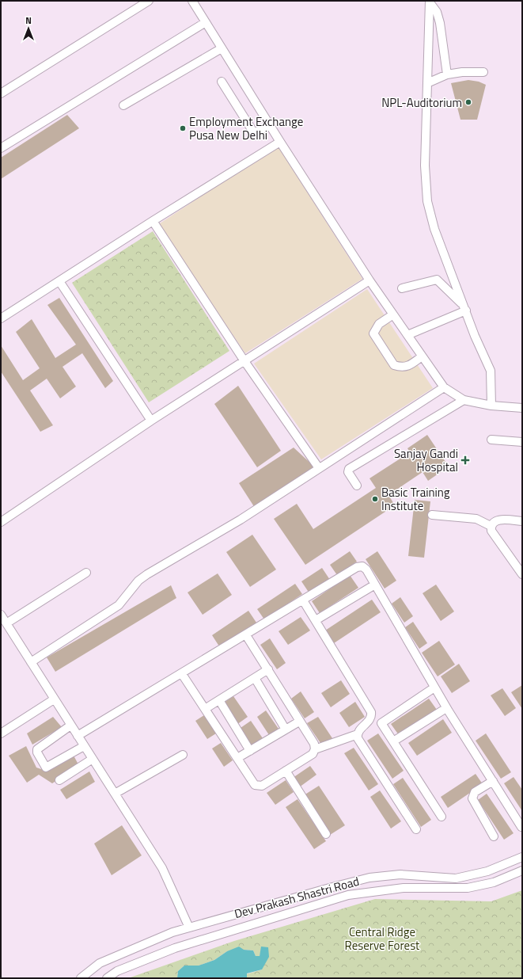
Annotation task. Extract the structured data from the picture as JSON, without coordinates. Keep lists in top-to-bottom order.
{
  "streets": {
    "street": ["Dev Prakash Shastri Road"]
  },
  "parks": ["Central Ridge Reserve Forest"],
  "places": {
    "other": ["NPL-Auditorium", "Employment Exchange Pusa New Delhi", "Basic Training Institute"],
    "health": ["Sanjay Gandi Hospital"]
  },
  "north": "top"
}
